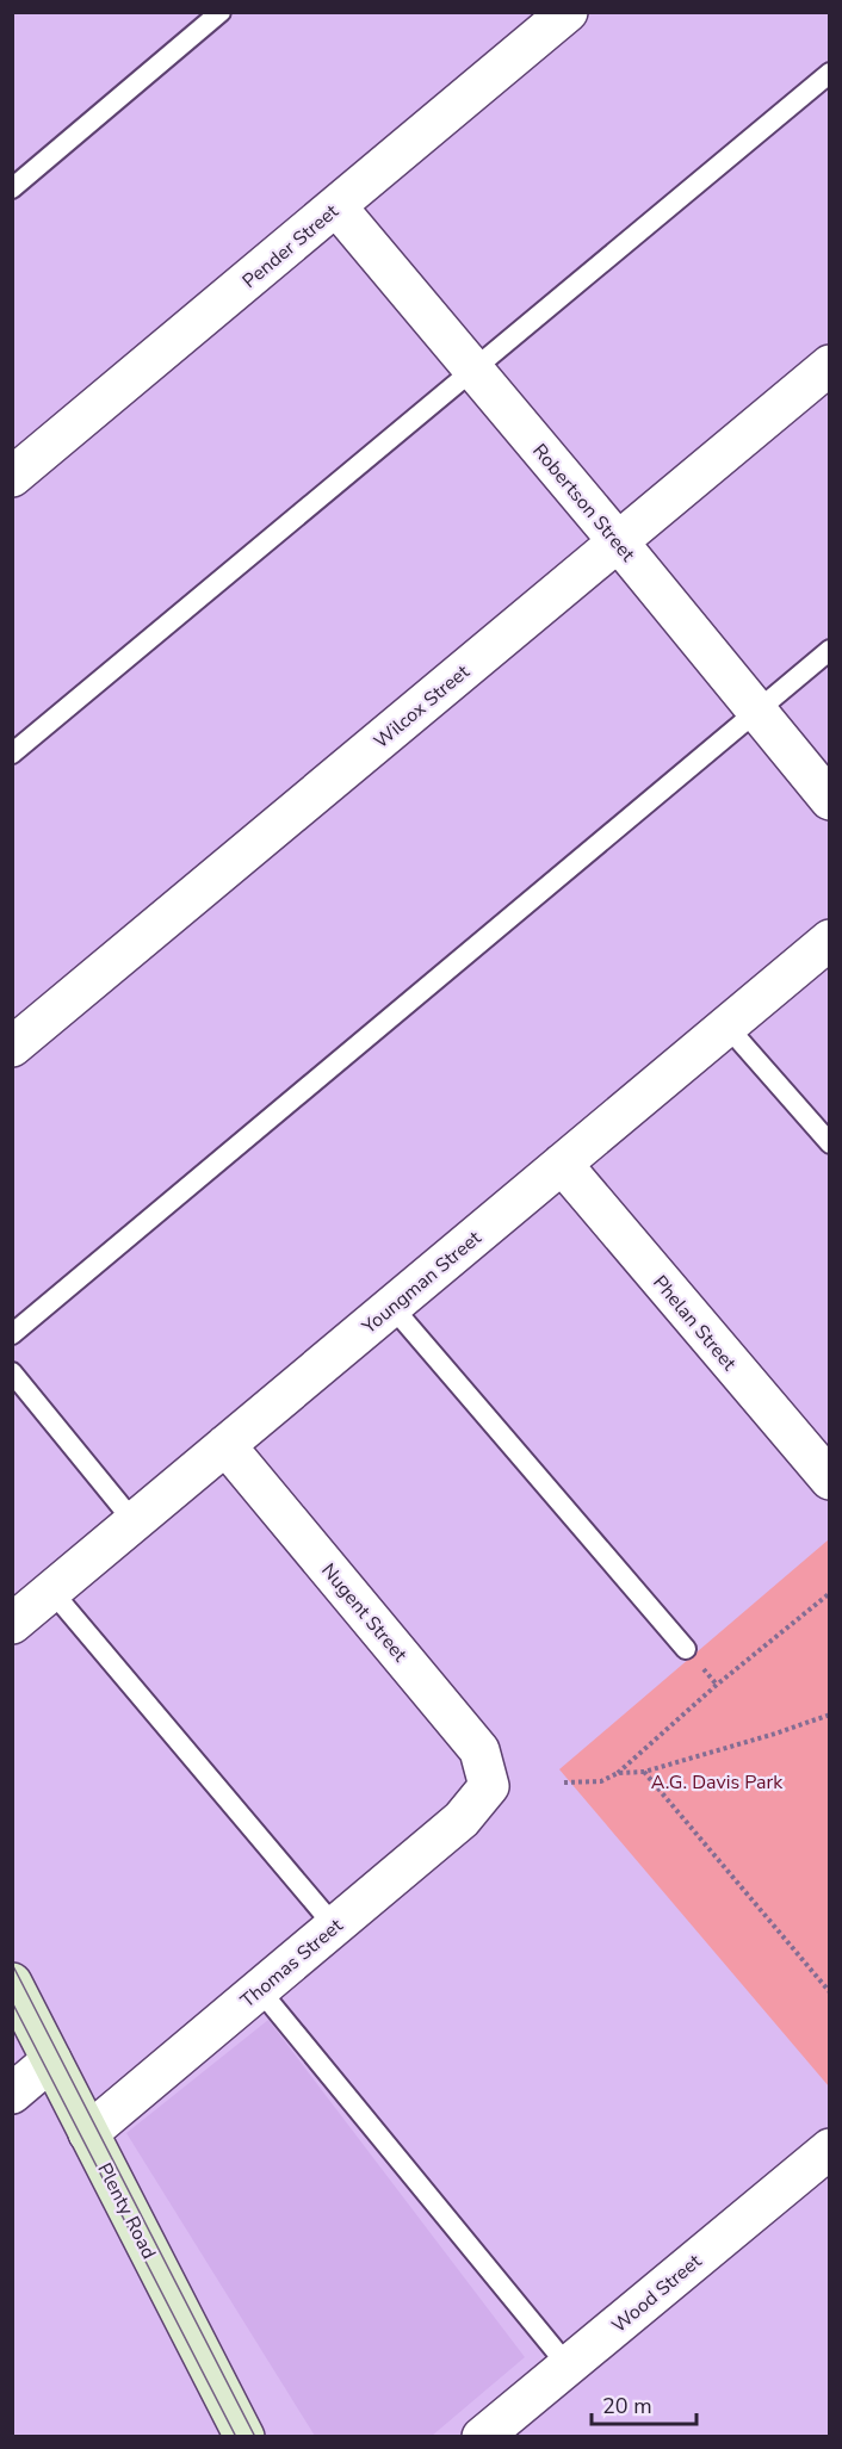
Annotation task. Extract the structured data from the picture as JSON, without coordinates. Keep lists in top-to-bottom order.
{
  "streets": {
    "main road": ["Plenty Road"],
    "street": [
      "Pender Street",
      "Robertson Street",
      "Wilcox Street",
      "Youngman Street",
      "Phelan Street",
      "Nugent Street",
      "Thomas Street",
      "Wood Street"
    ]
  },
  "crossings": [
    ["Pender Street", "Robertson Street"],
    ["Robertson Street", "Wilcox Street"],
    ["Youngman Street", "Phelan Street"],
    ["Youngman Street", "Nugent Street"],
    ["Nugent Street", "Thomas Street"],
    ["Thomas Street", "Plenty Road"]
  ],
  "parks": ["A.G. Davis Park"],
  "scale_bar": "20 m"
}
